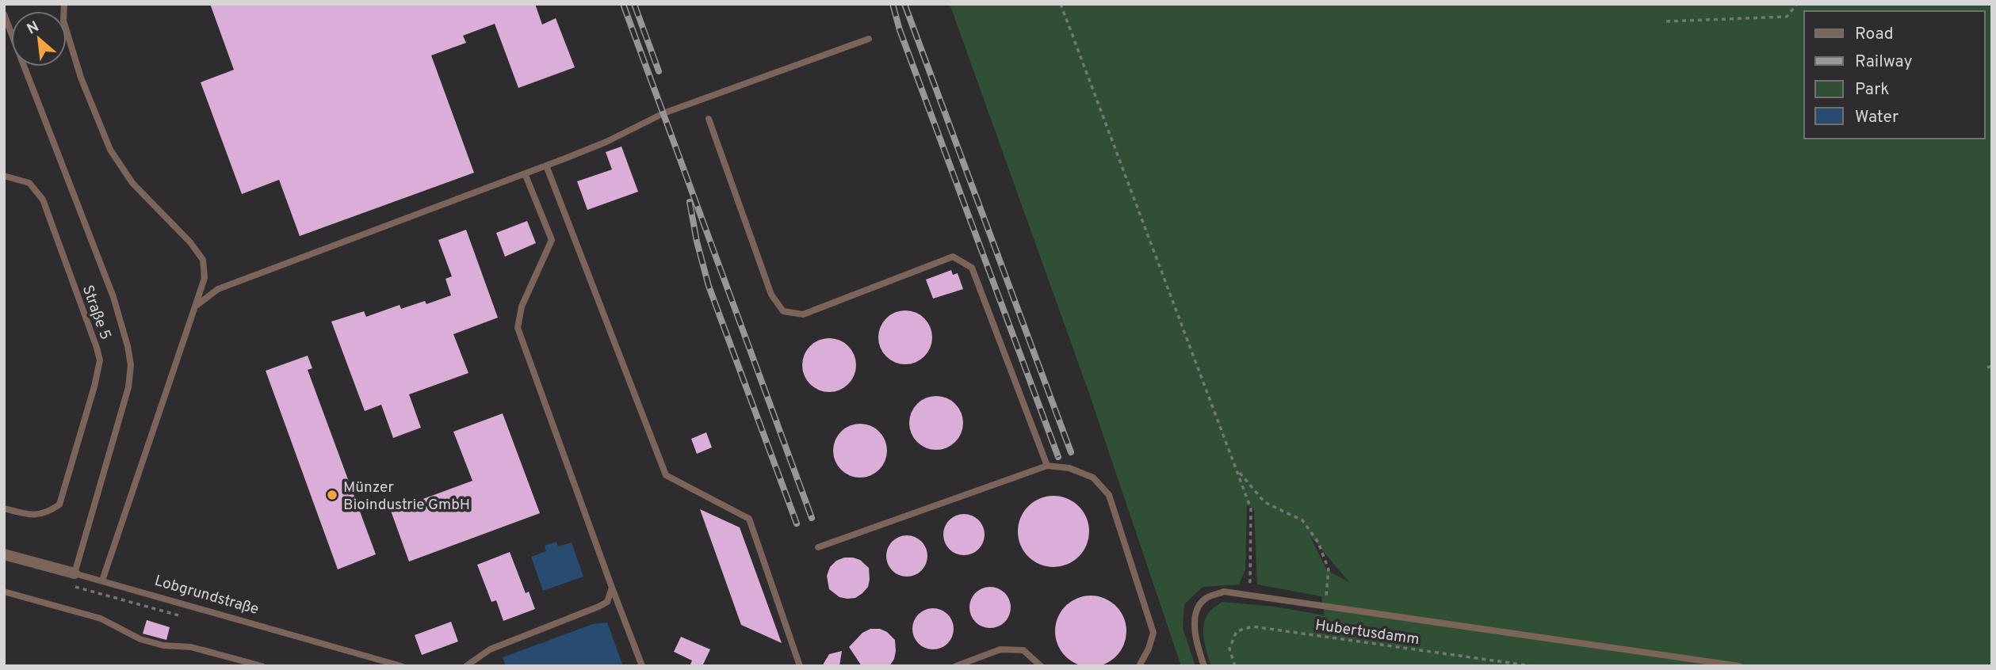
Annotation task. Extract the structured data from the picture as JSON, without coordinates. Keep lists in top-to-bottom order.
{
  "streets": {
    "street": ["Lobgrundstraße"],
    "lane": ["Straße 5"],
    "path": ["Hubertusdamm"]
  },
  "places": ["Münzer Bioindustrie GmbH"],
  "legend": [
    "Road",
    "Railway",
    "Park",
    "Water"
  ],
  "north": "top left"
}
